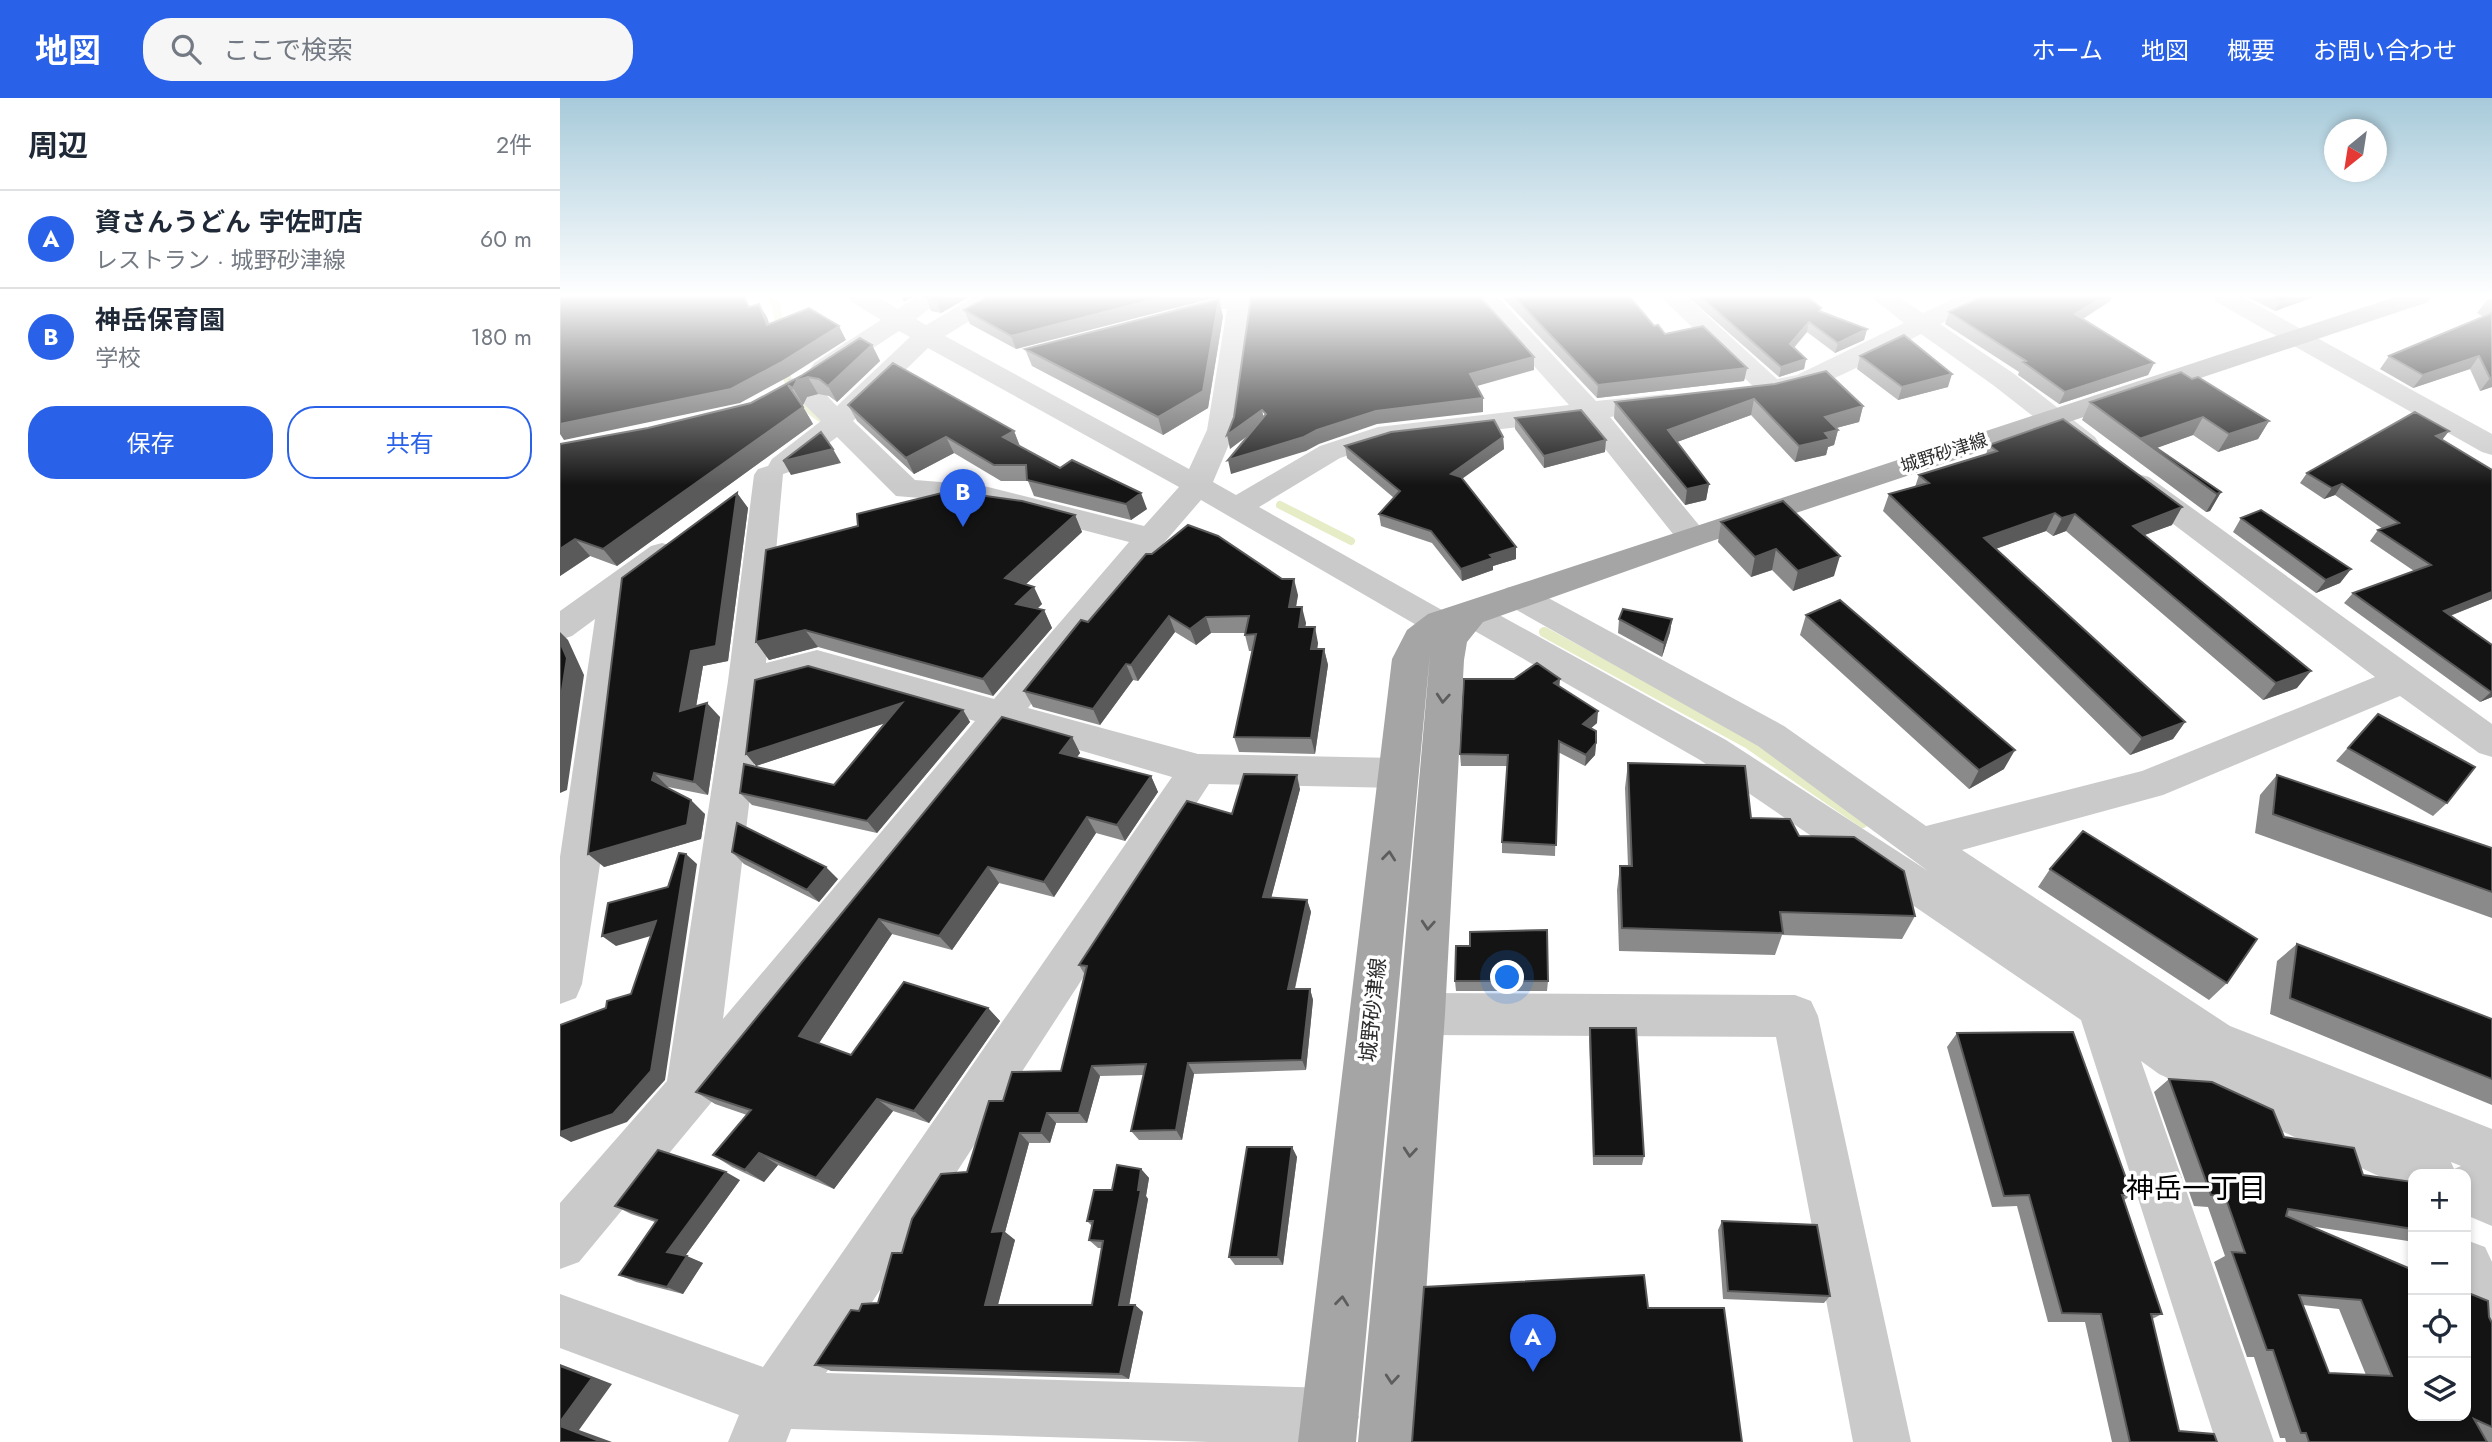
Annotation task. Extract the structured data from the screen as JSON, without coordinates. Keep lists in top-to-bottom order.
{
  "streets": {
    "main road": ["城野砂津線"]
  },
  "districts": ["神岳一丁目"],
  "north": "bottom left",
  "page": {
    "header": "地図",
    "search": "ここで検索",
    "nav": [
      "ホーム",
      "地図",
      "概要",
      "お問い合わせ"
    ],
    "heading": ["周辺", "2件"],
    "list": [
      {
        "mark": "A",
        "name": "資さんうどん 宇佐町店",
        "note": "レストラン · 城野砂津線",
        "value": "60 m"
      },
      {
        "mark": "B",
        "name": "神岳保育園",
        "note": "学校",
        "value": "180 m"
      }
    ],
    "buttons": ["保存", "共有"],
    "pins": ["B", "A"],
    "map_buttons": ["+", "−"]
  }
}
